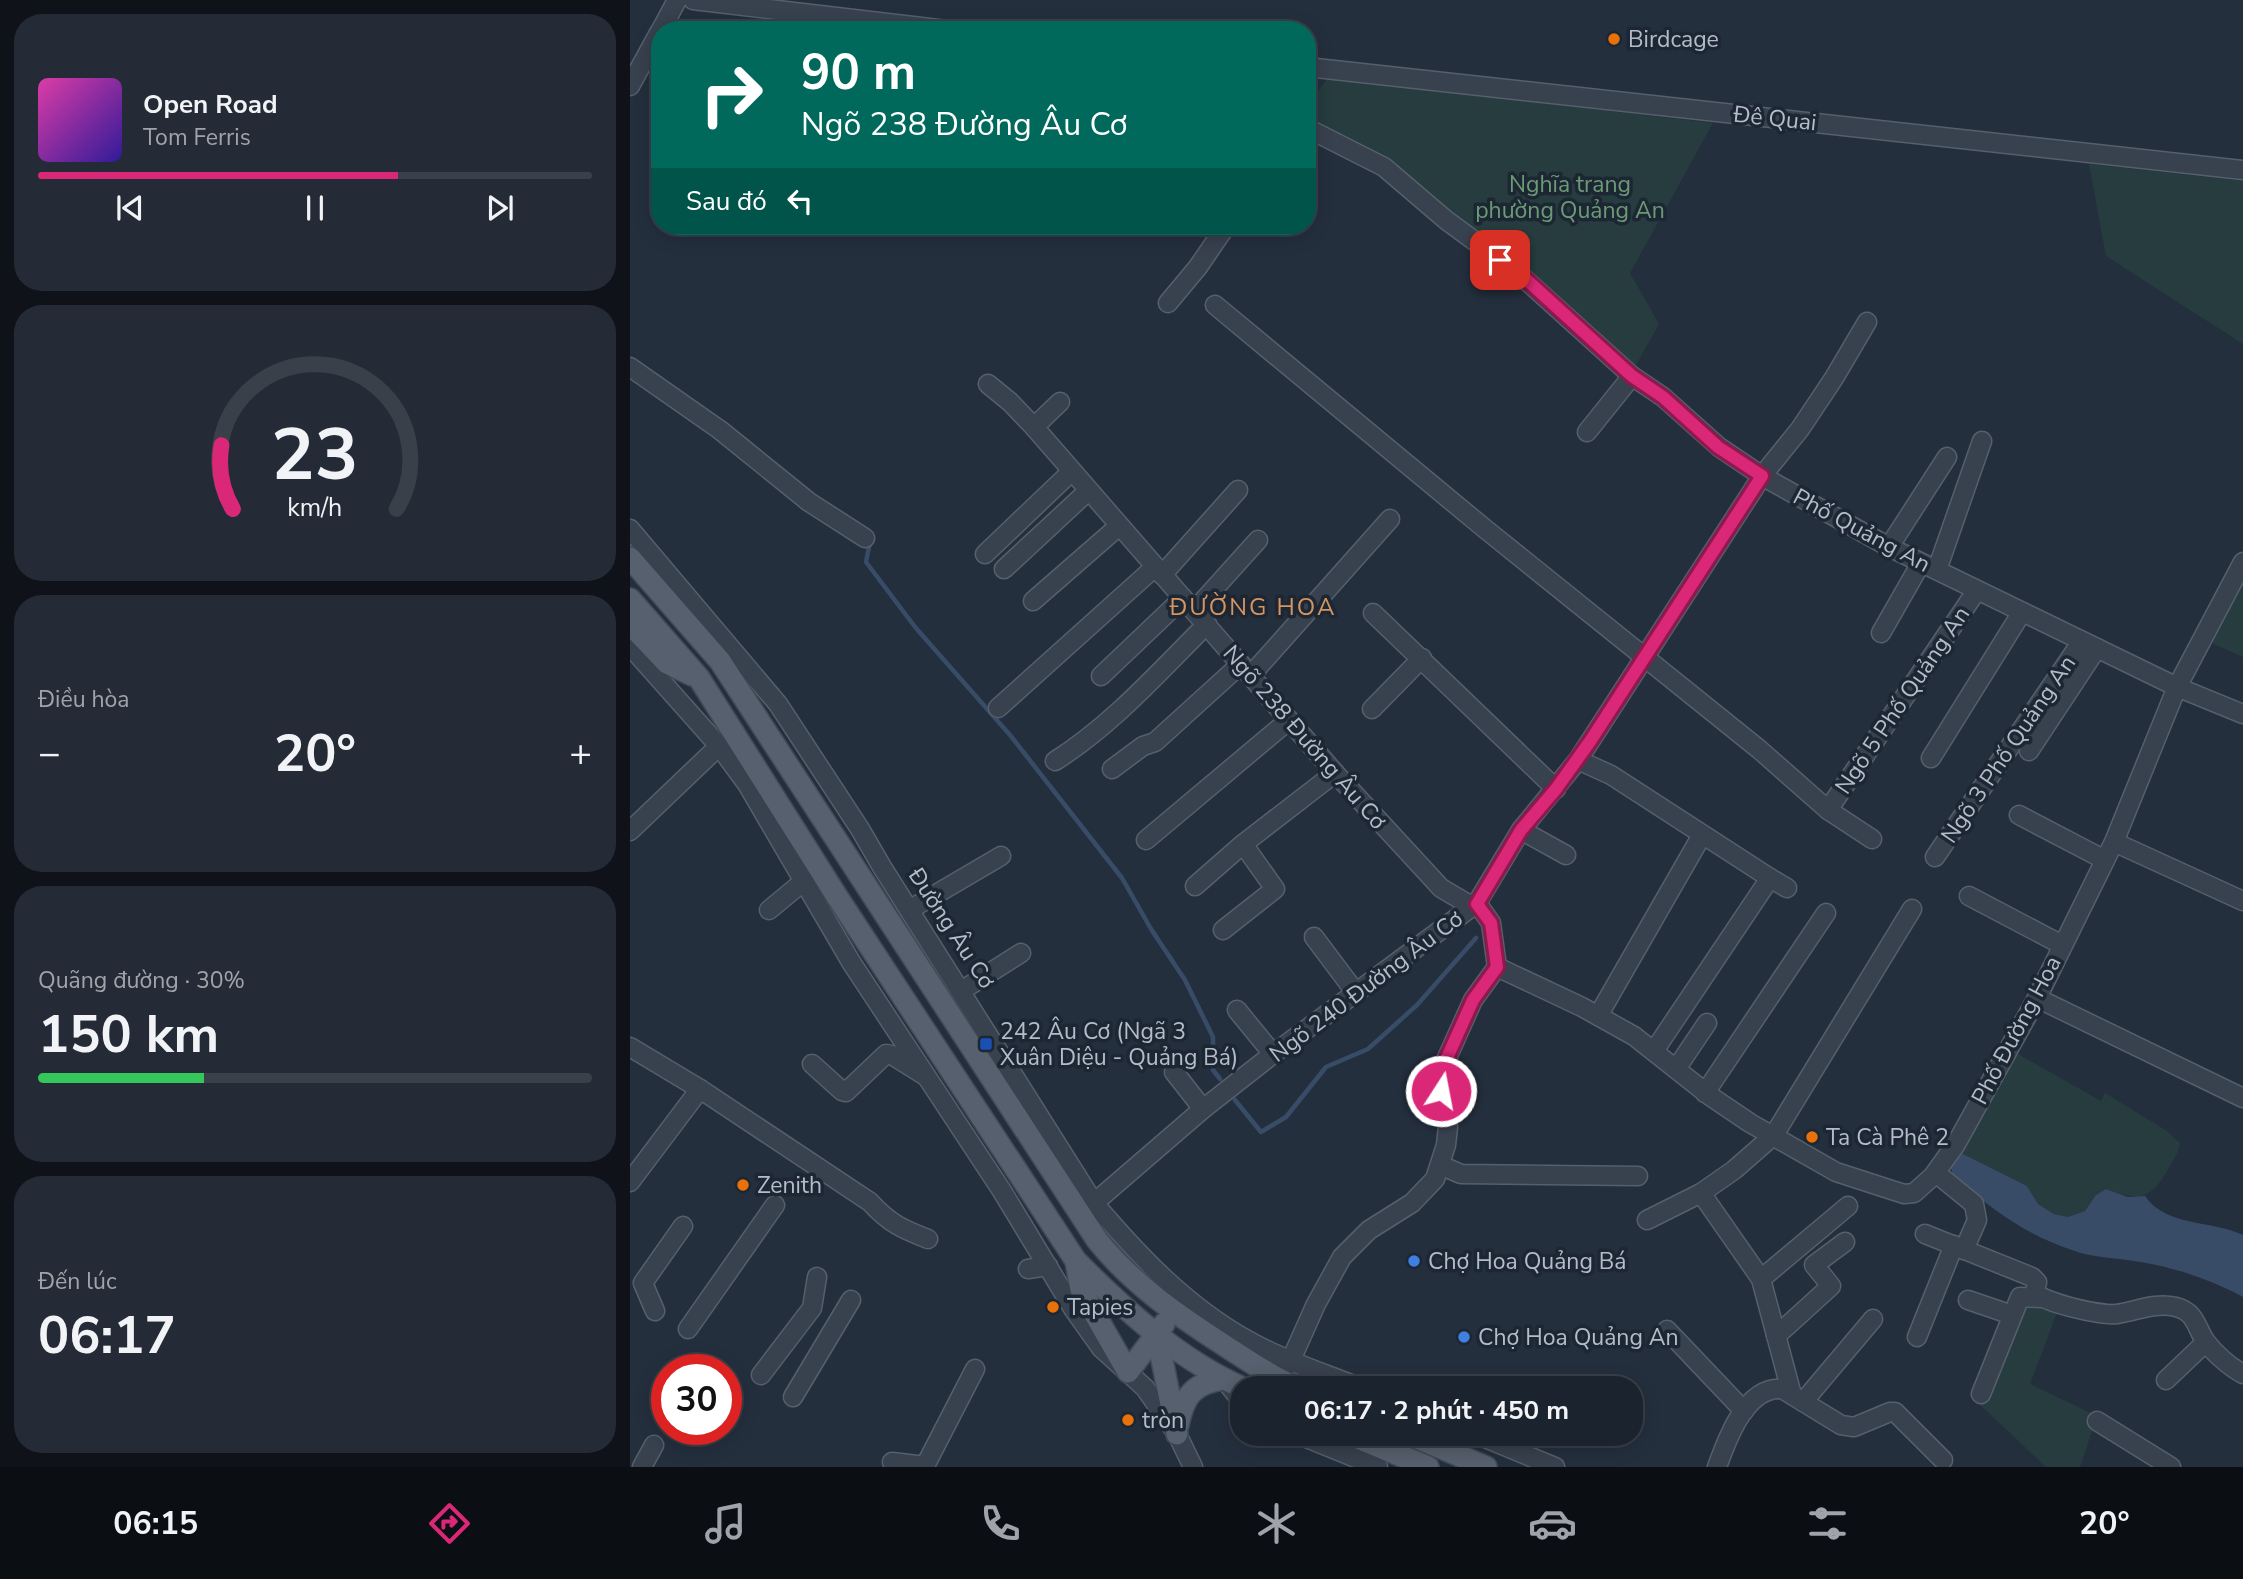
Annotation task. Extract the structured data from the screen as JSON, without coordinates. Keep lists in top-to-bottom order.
{
  "streets": {
    "street": [
      "Đê Quai",
      "Phố Quảng An",
      "Ngõ 5 Phố Quảng An",
      "Ngõ 238 Đường Âu Cơ",
      "Ngõ 3 Phố Quảng An",
      "Đường Âu Cơ",
      "Ngõ 240 Đường Âu Cơ",
      "Phố Đường Hoa"
    ]
  },
  "crossings": [
    ["Phố Quảng An", "Ngõ 5 Phố Quảng An"],
    ["Phố Quảng An", "Ngõ 3 Phố Quảng An"],
    ["Phố Quảng An", "Phố Đường Hoa"],
    ["Ngõ 238 Đường Âu Cơ", "Ngõ 240 Đường Âu Cơ"],
    ["Đường Âu Cơ", "Ngõ 240 Đường Âu Cơ"]
  ],
  "districts": ["ĐƯỜNG HOA"],
  "parks": ["Nghĩa trang phường Quảng An"],
  "places": {
    "other": [
      "Birdcage",
      "Ta Cà Phê 2",
      "Zenith",
      "Chợ Hoa Quảng Bá",
      "Tapies",
      "Chợ Hoa Quảng An",
      "tròn"
    ],
    "transit": ["242 Âu Cơ (Ngã 3 Xuân Diệu - Quảng Bá)"]
  },
  "page": {
    "turn": ["90 m", "Ngõ 238 Đường Âu Cơ"],
    "song": ["Open Road", "Tom Ferris"],
    "then": "Sau đó",
    "tile": [
      "Điều hòa",
      ["Quãng đường · 30%", "150 km"],
      ["Đến lúc", "06:17"]
    ],
    "heat": ["−", "20°", "+"],
    "limit": "30",
    "trip": "06:17 · 2 phút · 450 m",
    "tabs": ["06:15", "20°"],
    "gauge": ["23", "km/h"]
  }
}
